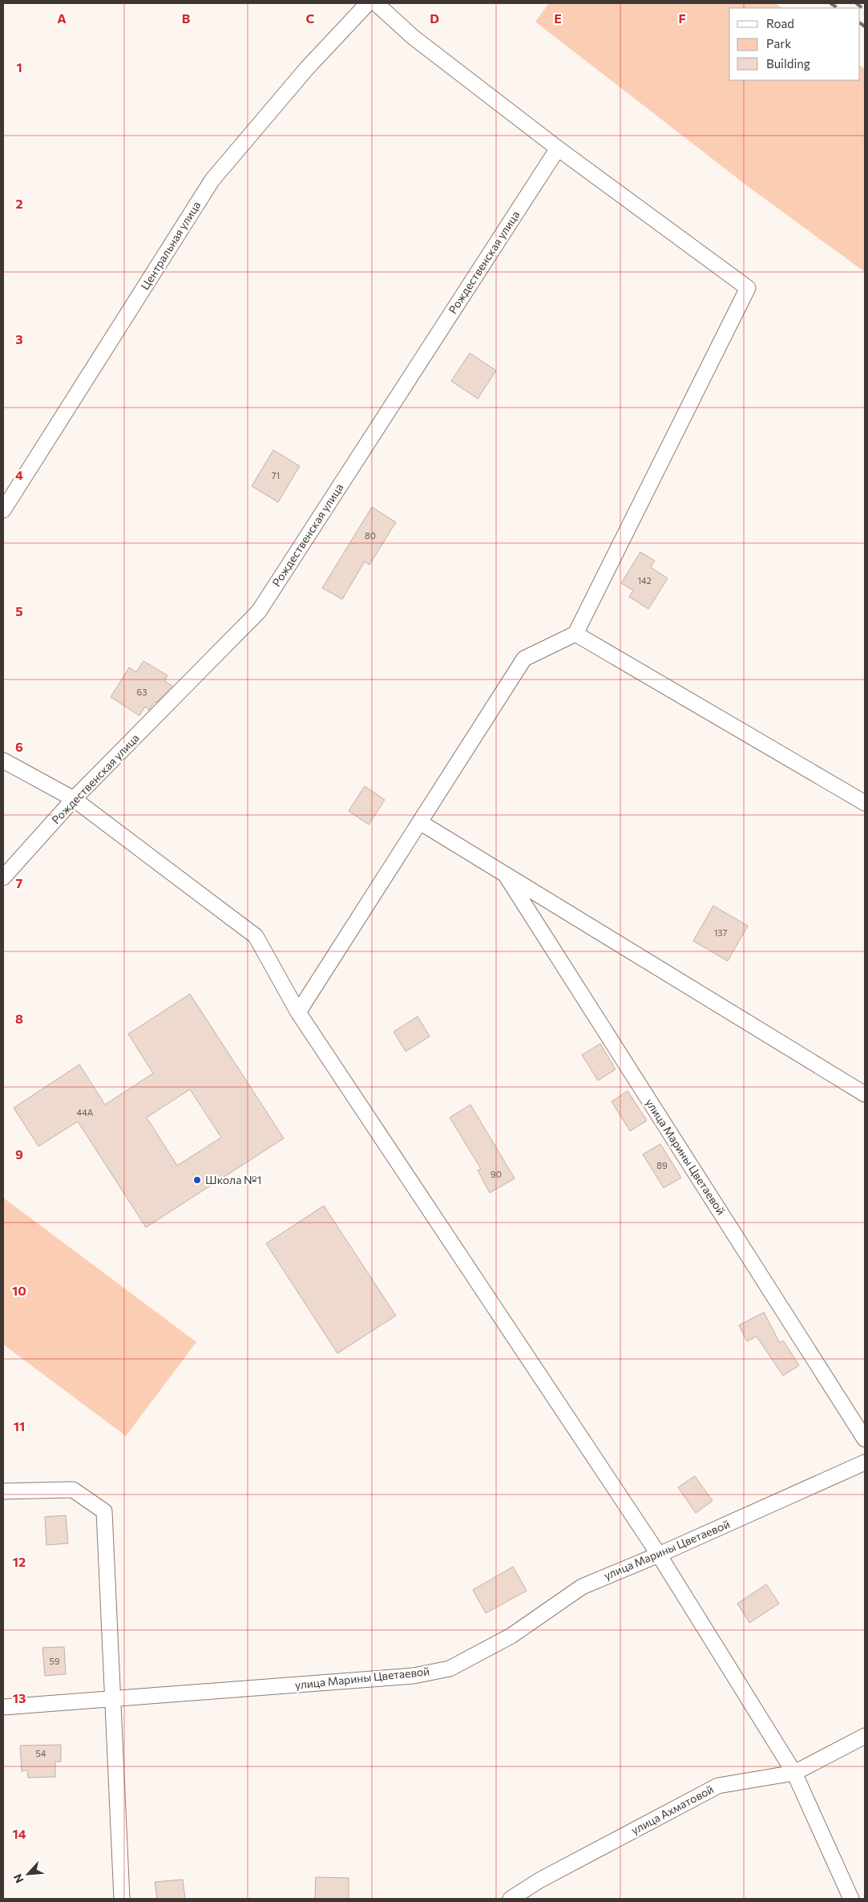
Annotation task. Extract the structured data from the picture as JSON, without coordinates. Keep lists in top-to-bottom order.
{
  "streets": {
    "street": [
      "Центральная улица",
      "Рождественская улица",
      "улица Марины Цветаевой",
      "улица Ахматовой"
    ]
  },
  "places": ["Школа №1"],
  "house_numbers": [
    "71",
    "80",
    "142",
    "63",
    "137",
    "44А",
    "89",
    "90",
    "59",
    "54"
  ],
  "legend": ["Road", "Park", "Building"],
  "north": "bottom left",
  "grid": {
    "columns": [
      "A",
      "B",
      "C",
      "D",
      "E",
      "F"
    ],
    "rows": [
      "1",
      "2",
      "3",
      "4",
      "5",
      "6",
      "7",
      "8",
      "9",
      "10",
      "11",
      "12",
      "13",
      "14"
    ]
  }
}
